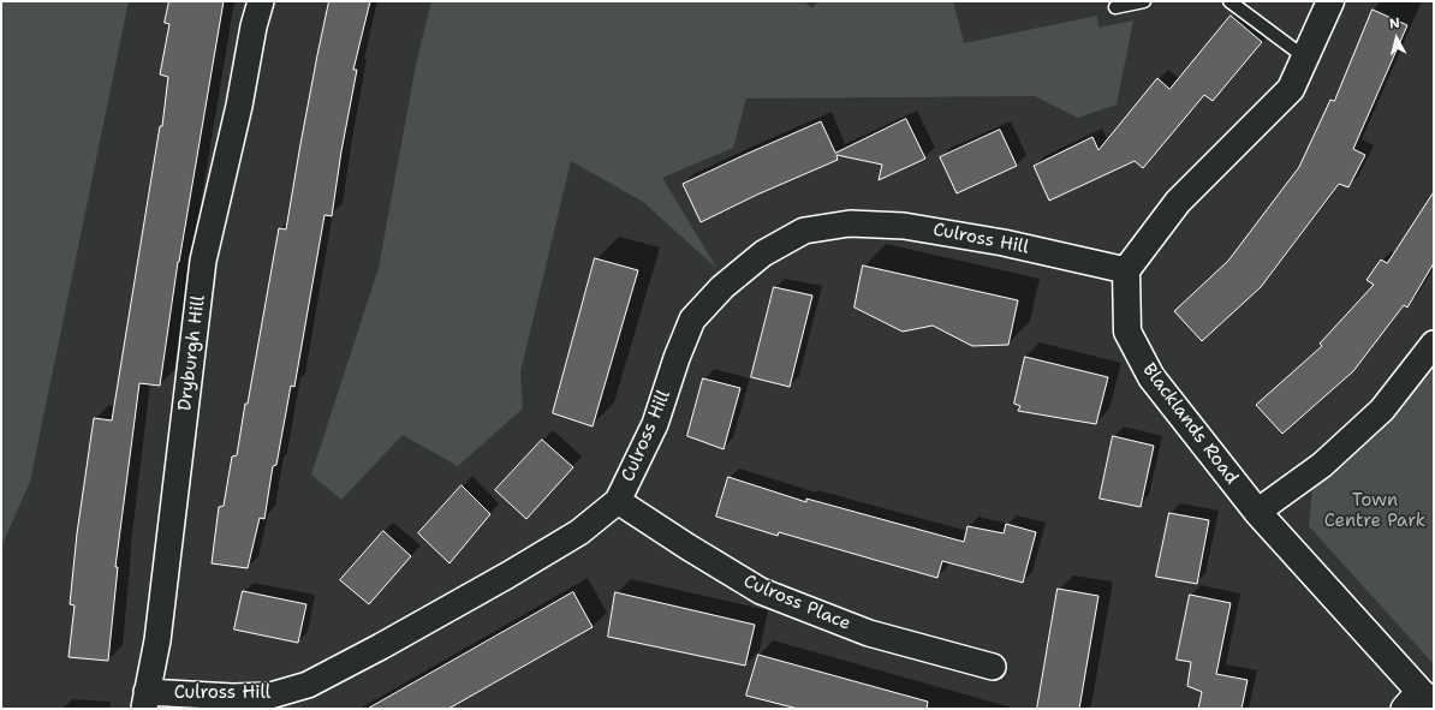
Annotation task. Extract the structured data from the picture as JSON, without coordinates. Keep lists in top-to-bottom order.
{
  "streets": {
    "street": [
      "Culross Hill",
      "Dryburgh Hill",
      "Blacklands Road",
      "Culross Place"
    ]
  },
  "crossings": [
    ["Culross Hill", "Dryburgh Hill"],
    ["Culross Hill", "Blacklands Road"],
    ["Culross Hill", "Culross Place"]
  ],
  "parks": ["Town Centre Park"],
  "north": "top"
}
